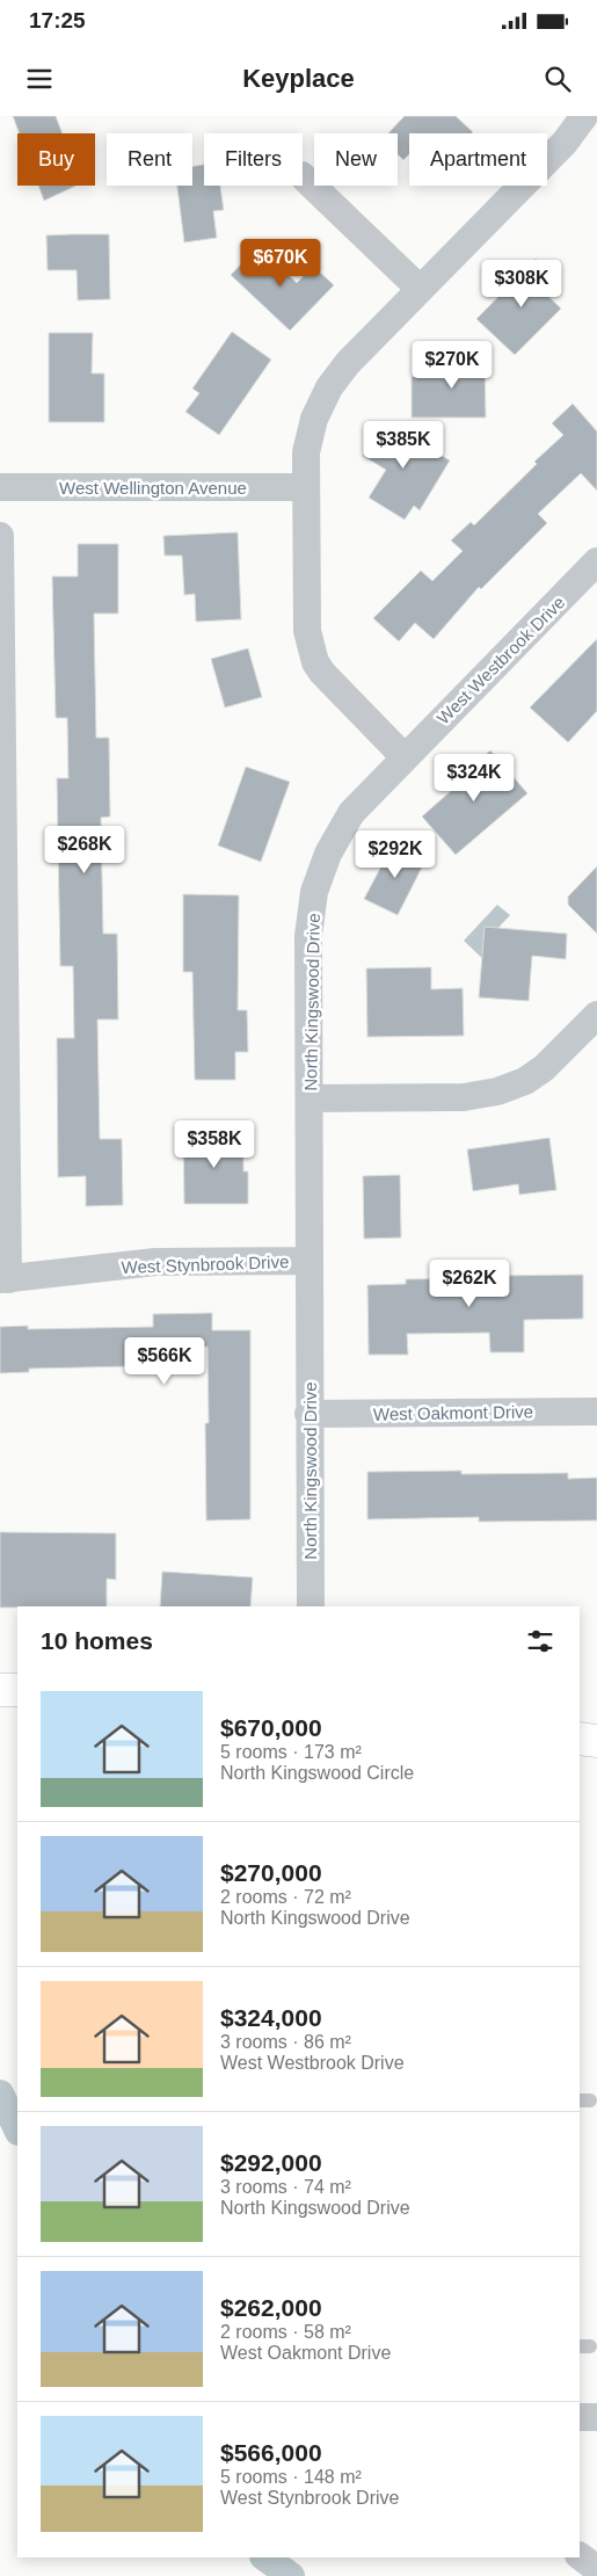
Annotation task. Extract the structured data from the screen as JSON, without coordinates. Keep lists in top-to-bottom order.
{
  "streets": {
    "street": [
      "West Wellington Avenue",
      "West Westbrook Drive",
      "North Kingswood Drive",
      "West Stynbrook Drive",
      "West Oakmont Drive"
    ]
  },
  "crossings": [
    ["West Westbrook Drive", "North Kingswood Drive"],
    ["North Kingswood Drive", "West Stynbrook Drive"],
    ["North Kingswood Drive", "West Oakmont Drive"]
  ],
  "page": {
    "status": "17:25",
    "header": "Keyplace",
    "chip": [
      "Buy",
      "Rent",
      "Filters",
      "New",
      "Apartment"
    ],
    "price": [
      "$670K",
      "$308K",
      "$270K",
      "$385K",
      "$324K",
      "$268K",
      "$292K",
      "$358K",
      "$262K",
      "$566K"
    ],
    "heading": "10 homes",
    "list": [
      {
        "name": "$670,000",
        "note": "5 rooms · 173 m² · North Kingswood Circle"
      },
      {
        "name": "$270,000",
        "note": "2 rooms · 72 m² · North Kingswood Drive"
      },
      {
        "name": "$324,000",
        "note": "3 rooms · 86 m² · West Westbrook Drive"
      },
      {
        "name": "$292,000",
        "note": "3 rooms · 74 m² · North Kingswood Drive"
      },
      {
        "name": "$262,000",
        "note": "2 rooms · 58 m² · West Oakmont Drive"
      },
      {
        "name": "$566,000",
        "note": "5 rooms · 148 m² · West Stynbrook Drive"
      }
    ]
  }
}
